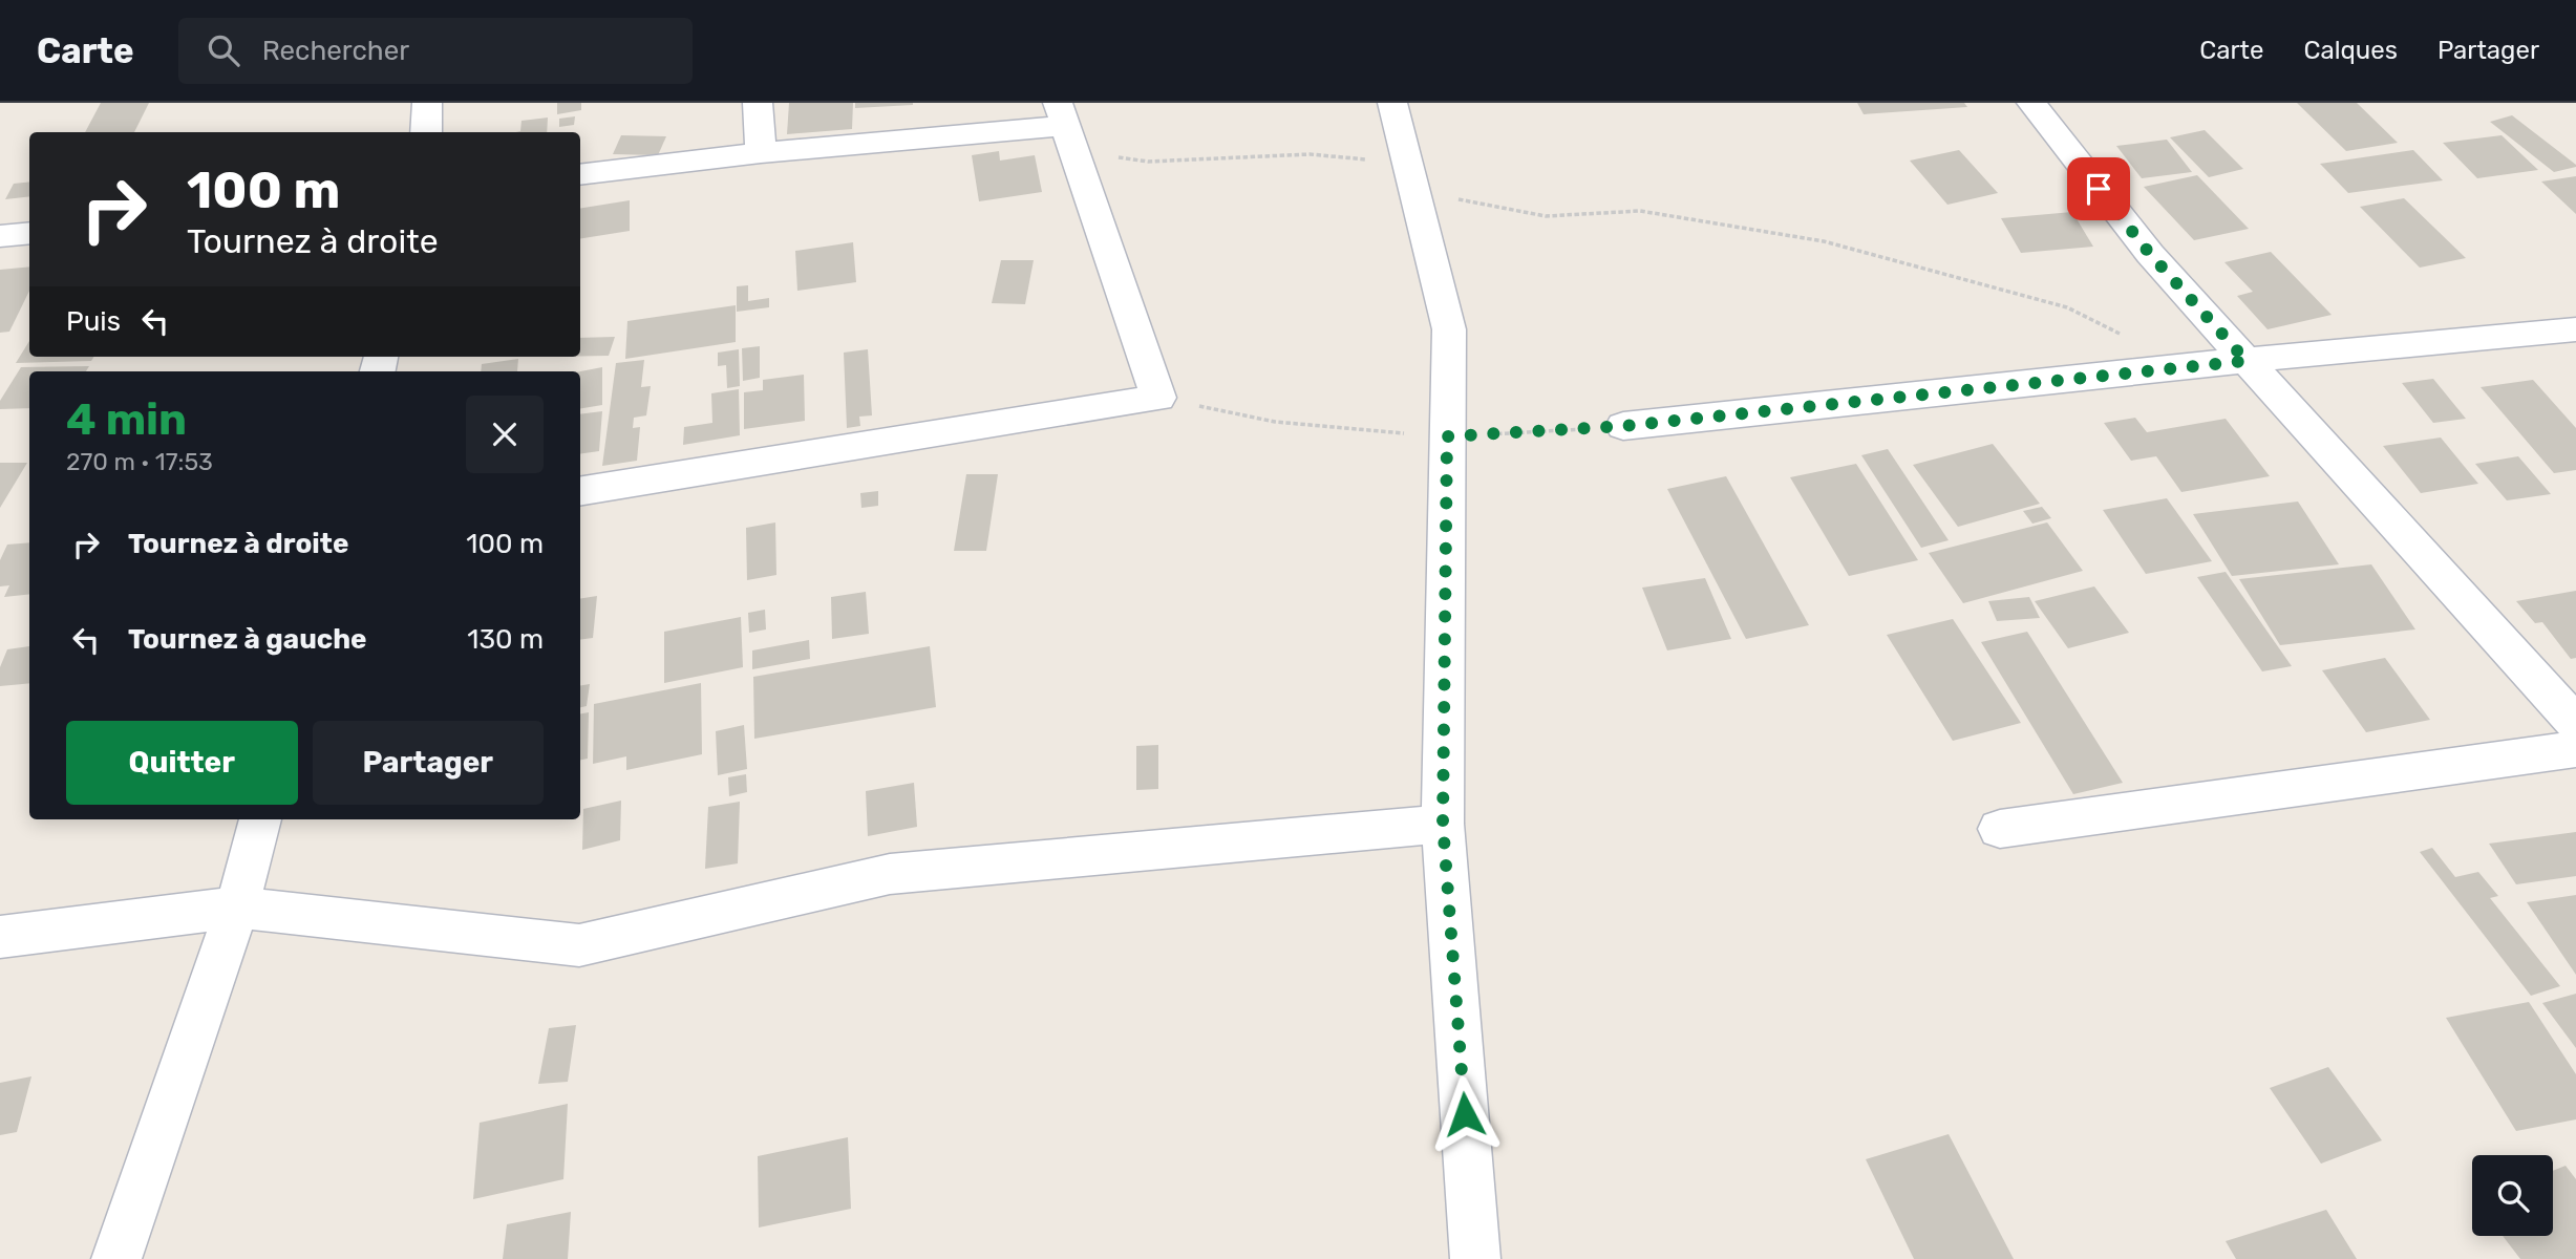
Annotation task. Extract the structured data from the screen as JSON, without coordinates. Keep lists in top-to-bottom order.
{
  "page": {
    "header": "Carte",
    "search": "Rechercher",
    "nav": ["Carte", "Calques", "Partager"],
    "turn": ["100 m", "Tournez à droite"],
    "then": "Puis",
    "heading": ["4 min", "270 m · 17:53"],
    "list": [
      {
        "name": "Tournez à droite",
        "value": "100 m"
      },
      {
        "name": "Tournez à gauche",
        "value": "130 m"
      }
    ],
    "buttons": ["Quitter", "Partager"]
  }
}
